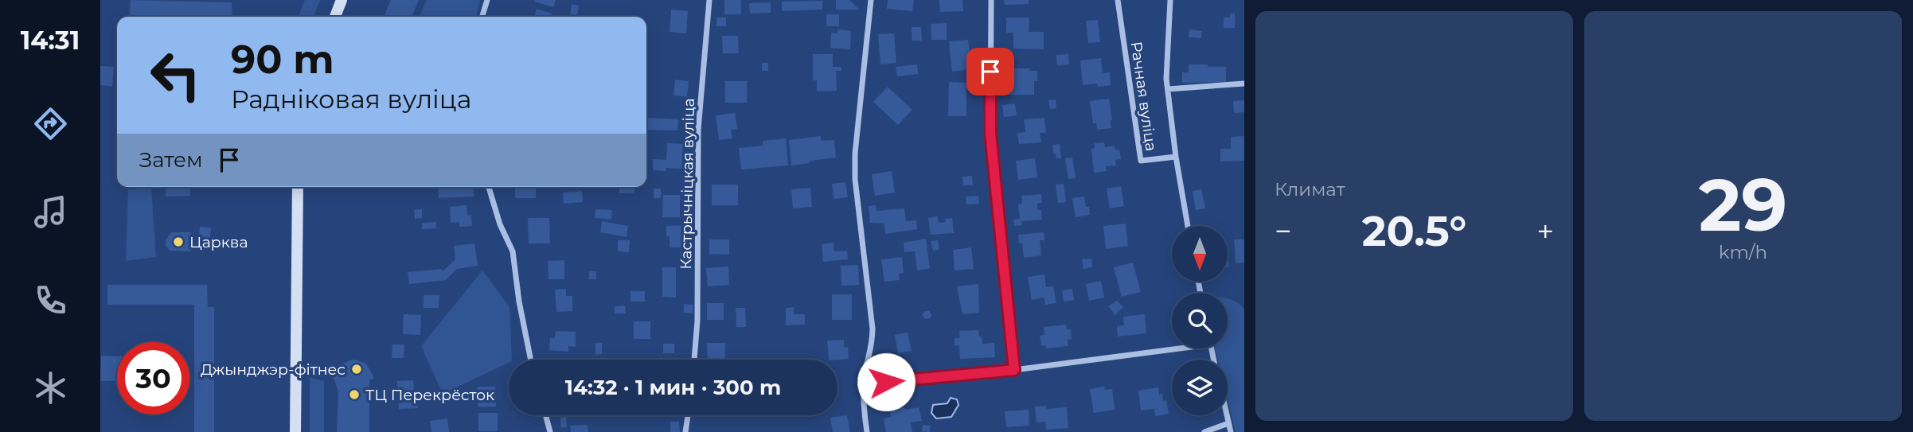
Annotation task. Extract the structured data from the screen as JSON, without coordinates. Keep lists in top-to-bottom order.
{
  "streets": {
    "street": ["Рачная вуліца", "Кастрычніцкая вуліца"]
  },
  "places": ["Царква", "Джынджэр-фітнес", "ТЦ Перекрёсток"],
  "north": "bottom",
  "page": {
    "tabs": "14:31",
    "tile": [
      "Климат",
      ["29", "km/h"]
    ],
    "turn": ["90 m", "Радніковая вуліца"],
    "then": "Затем",
    "heat": ["−", "20.5°", "+"],
    "limit": "30",
    "trip": "14:32 · 1 мин · 300 m"
  }
}
